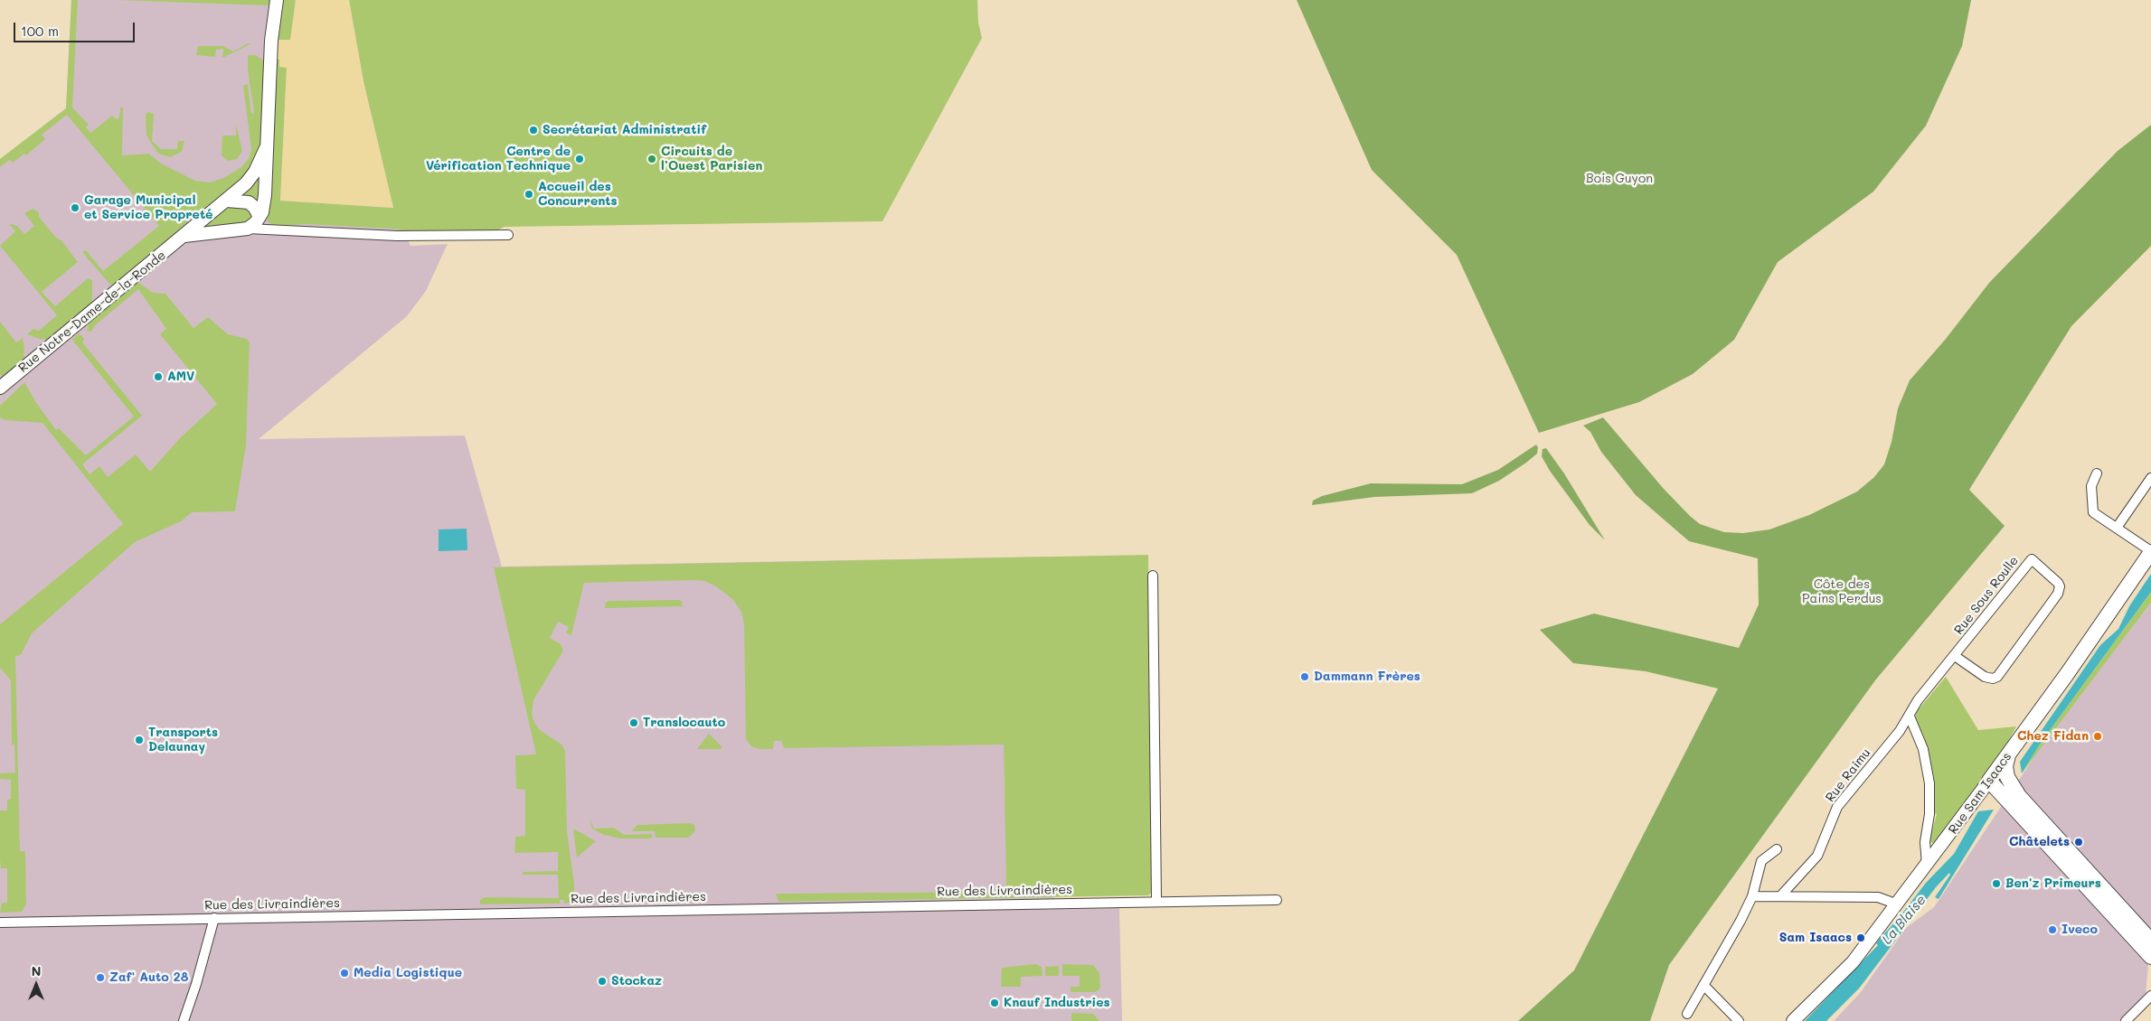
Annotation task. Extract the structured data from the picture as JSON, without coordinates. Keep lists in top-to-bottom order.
{
  "streets": {
    "main road": ["Rue Notre-Dame-de-la-Ronde", "Rue Sam Isaacs"],
    "street": ["Rue Sous Roulle", "Rue Raimu", "Rue des Livraindières"]
  },
  "crossings": [
    ["Rue Sous Roulle", "Rue Raimu"]
  ],
  "water": ["La Blaise"],
  "parks": ["Bois Guyon", "Côte des Pains Perdus"],
  "places": [
    "Secrétariat Administratif",
    "Centre de Vérification Technique",
    "Circuits de l’Ouest Parisien",
    "Accueil des Concurrents",
    "Garage Municipal et Service Propreté",
    "AMV",
    "Dammann Frères",
    "Translocauto",
    "Chez Fidan",
    "Transports Delaunay",
    "Châtelets",
    "Ben'z Primeurs",
    "Iveco",
    "Sam Isaacs",
    "Media Logistique",
    "Zaf' Auto 28",
    "Stockaz",
    "Knauf Industries"
  ],
  "scale_bar": "100 m",
  "north": "top"
}
